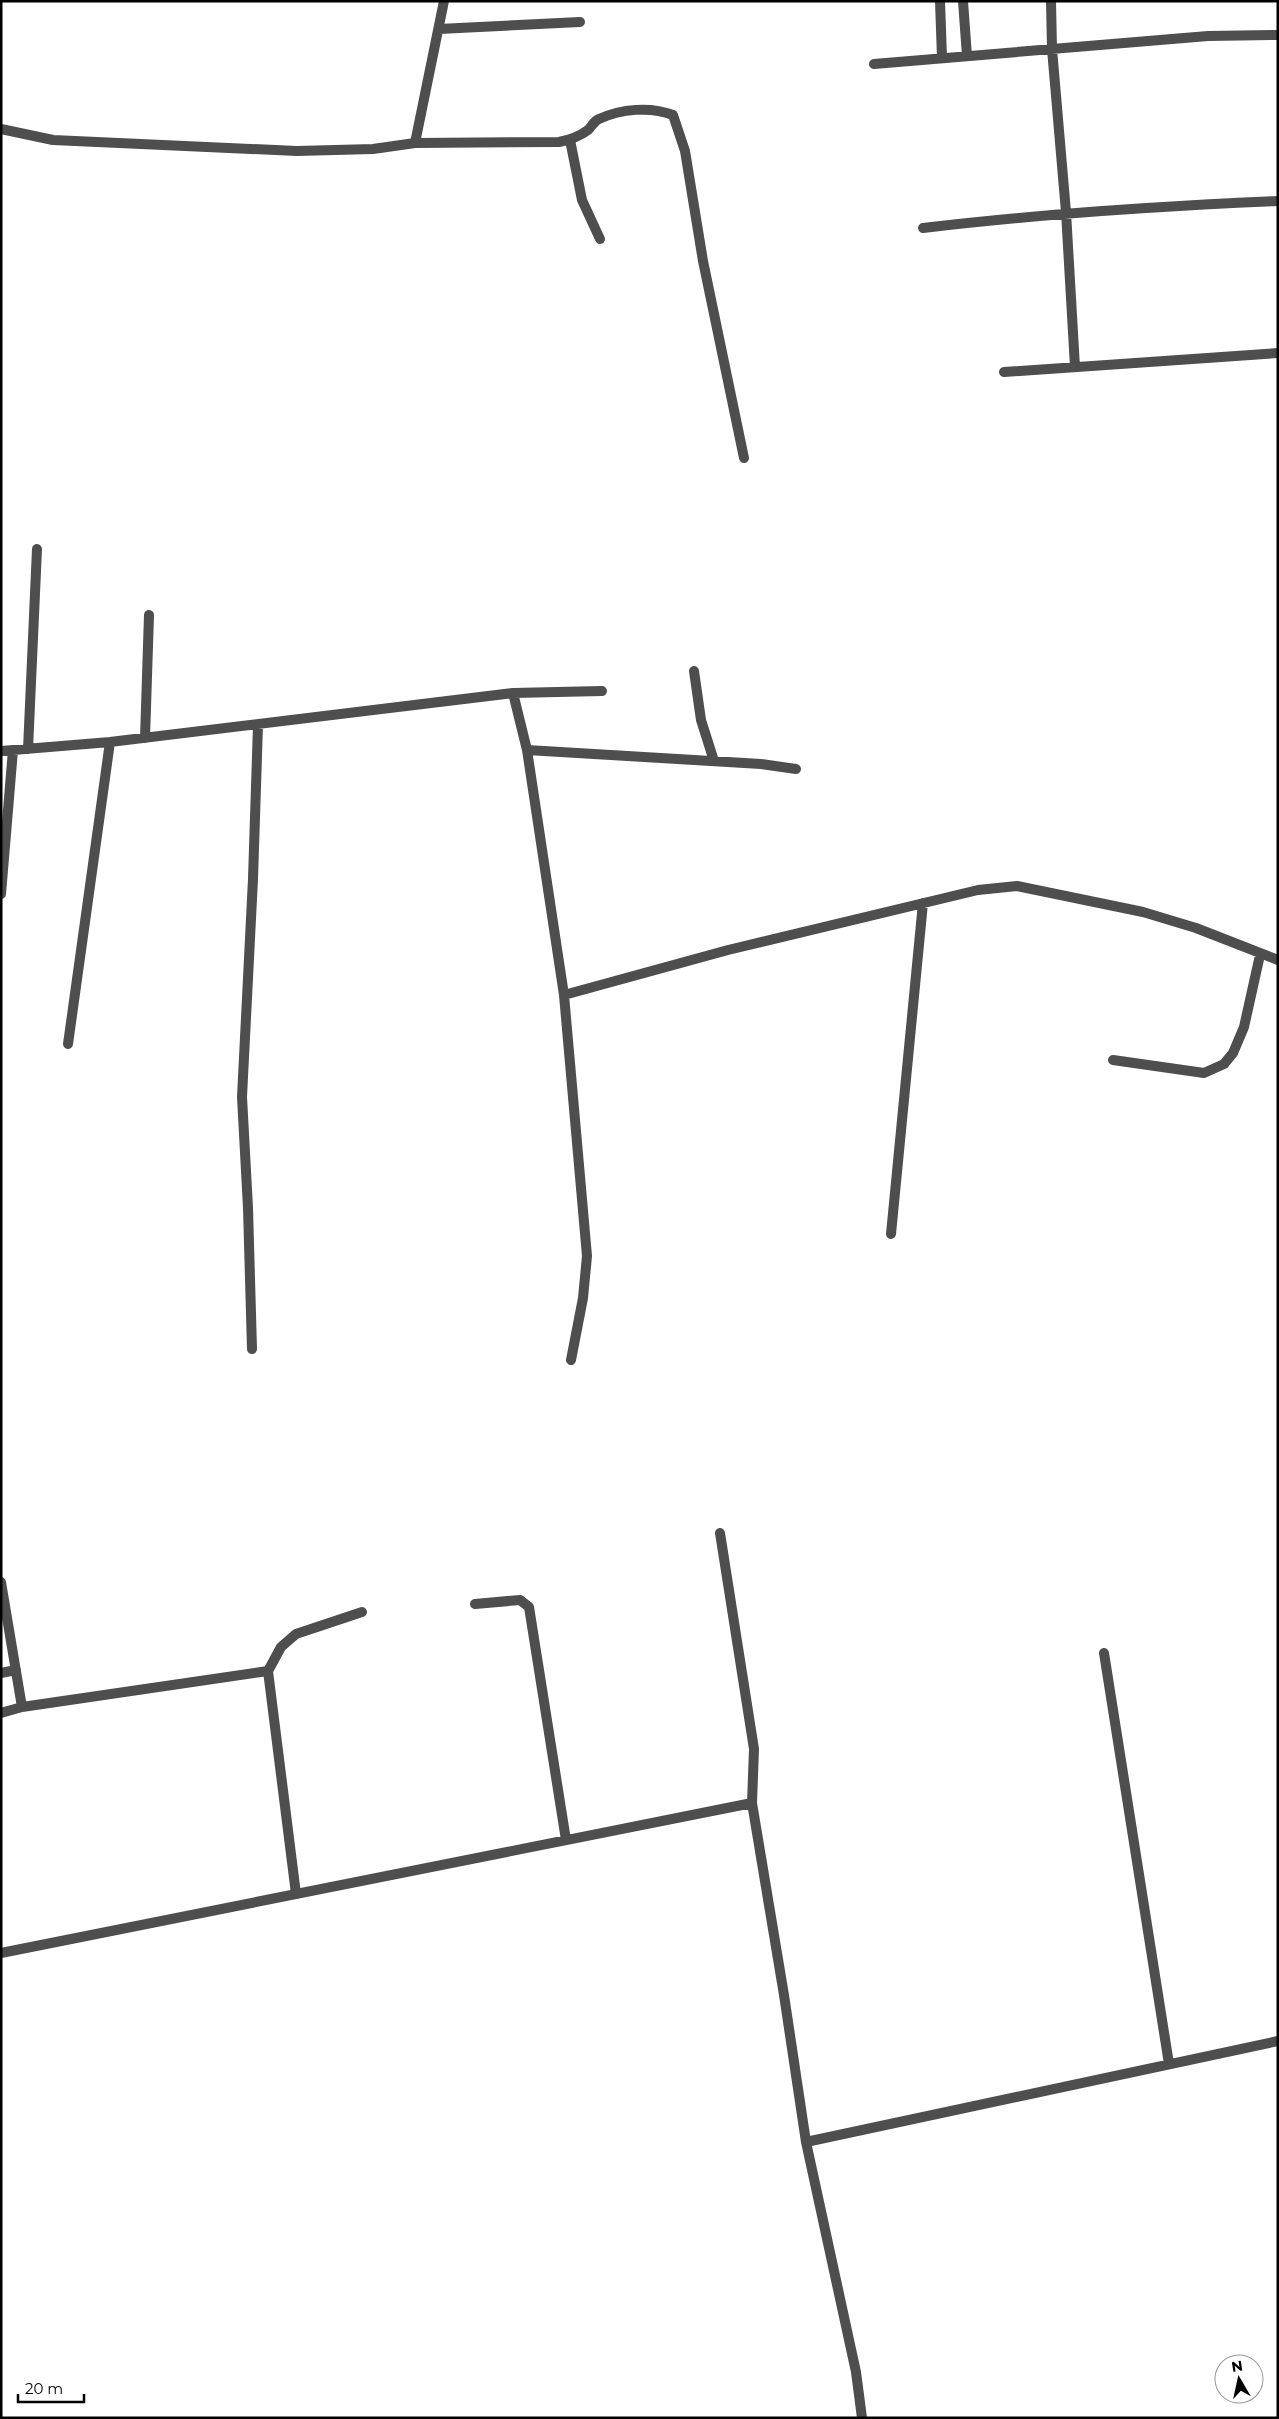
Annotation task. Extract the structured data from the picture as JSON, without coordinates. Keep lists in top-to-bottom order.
{
  "scale_bar": "20 m",
  "north": "top"
}
